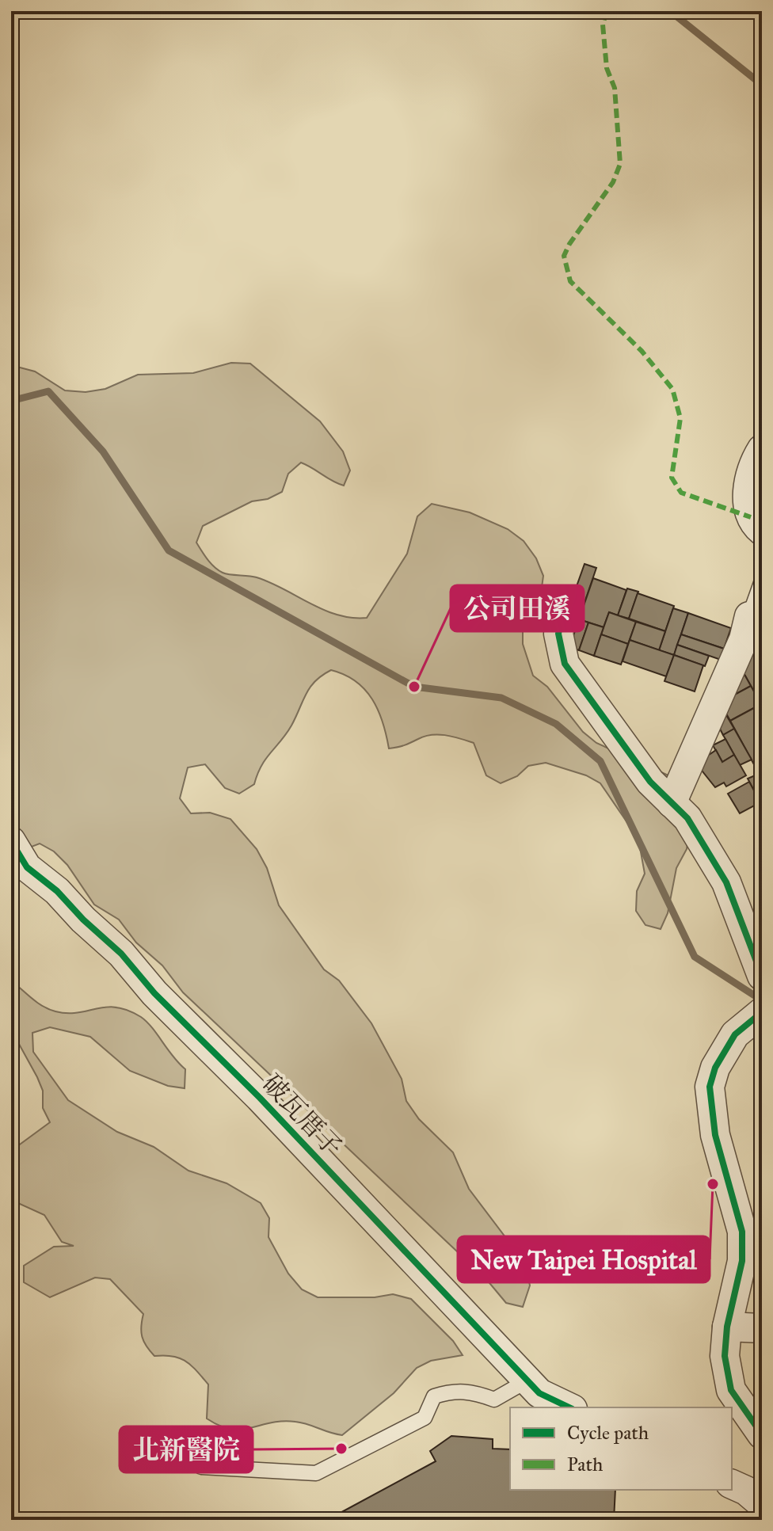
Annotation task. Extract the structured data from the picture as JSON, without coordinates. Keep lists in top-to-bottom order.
{
  "streets": {
    "street": ["破瓦厝子"]
  },
  "places": ["公司田溪", "New Taipei Hospital", "北新醫院"],
  "legend": ["Cycle path", "Path"]
}
